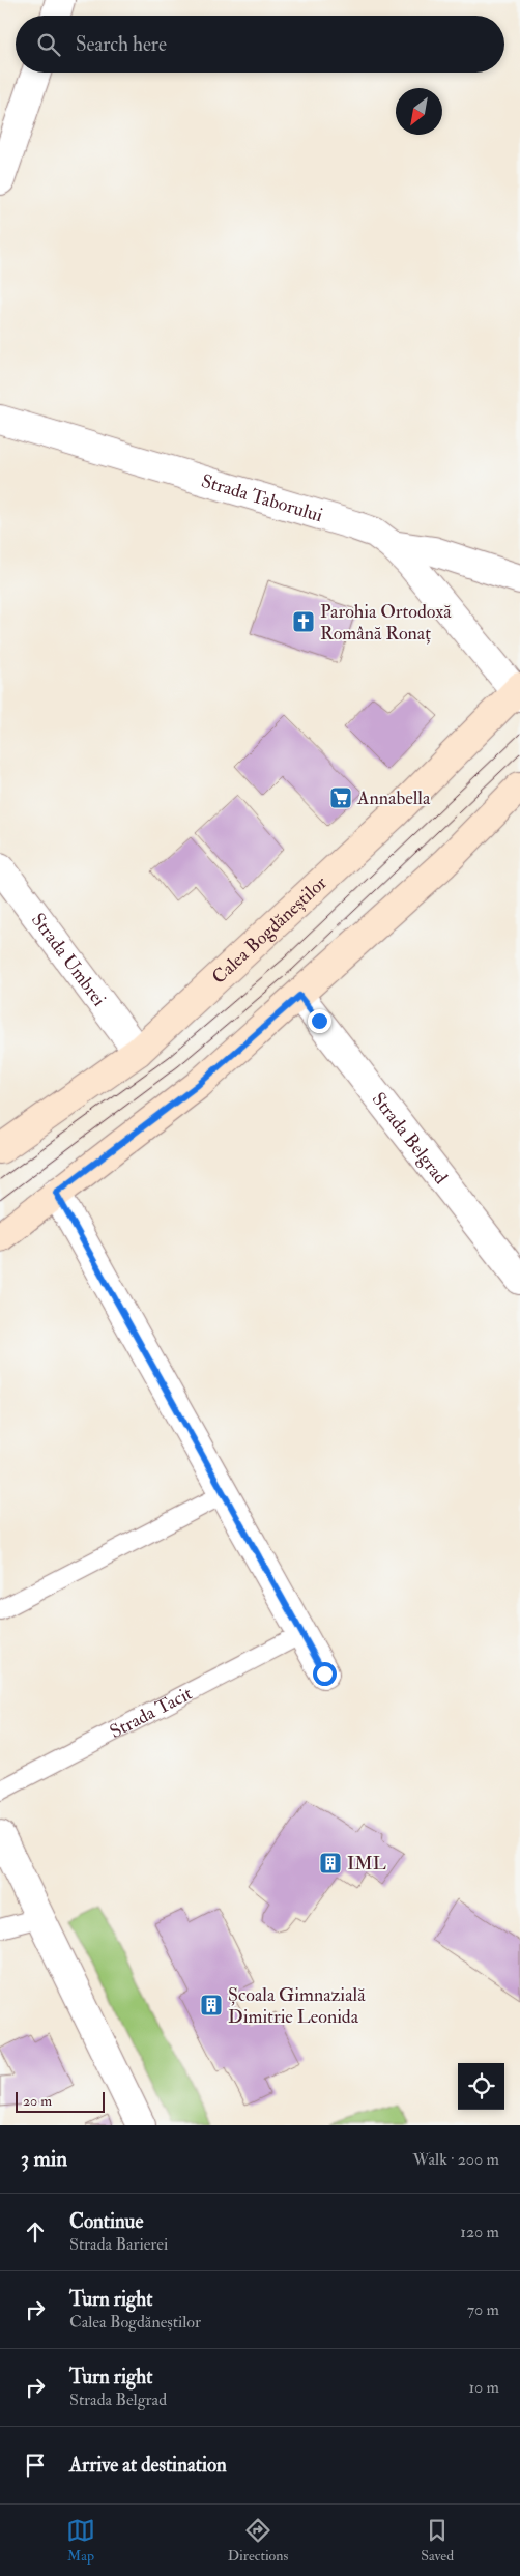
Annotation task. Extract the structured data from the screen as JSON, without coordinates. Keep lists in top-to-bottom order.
{
  "streets": {
    "main road": ["Calea Bogdăneștilor"],
    "street": ["Strada Taborului", "Strada Umbrei", "Strada Belgrad"],
    "lane": ["Strada Tacit"]
  },
  "crossings": [
    ["Calea Bogdăneștilor", "Strada Umbrei"]
  ],
  "places": {
    "church": ["Parohia Ortodoxă Română Ronaț"],
    "supermarket": ["Annabella"],
    "building": ["IML", "Școala Gimnazială Dimitrie Leonida"]
  },
  "scale_bar": "20 m",
  "north": "bottom left",
  "page": {
    "search": "Search here",
    "scale": "20 m",
    "heading": ["3 min", "Walk · 200 m"],
    "list": [
      ["Continue", "Strada Barierei", "120 m"],
      ["Turn right", "Calea Bogdăneștilor", "70 m"],
      ["Turn right", "Strada Belgrad", "10 m"],
      "Arrive at destination"
    ],
    "nav": ["Map", "Directions", "Saved"]
  }
}
